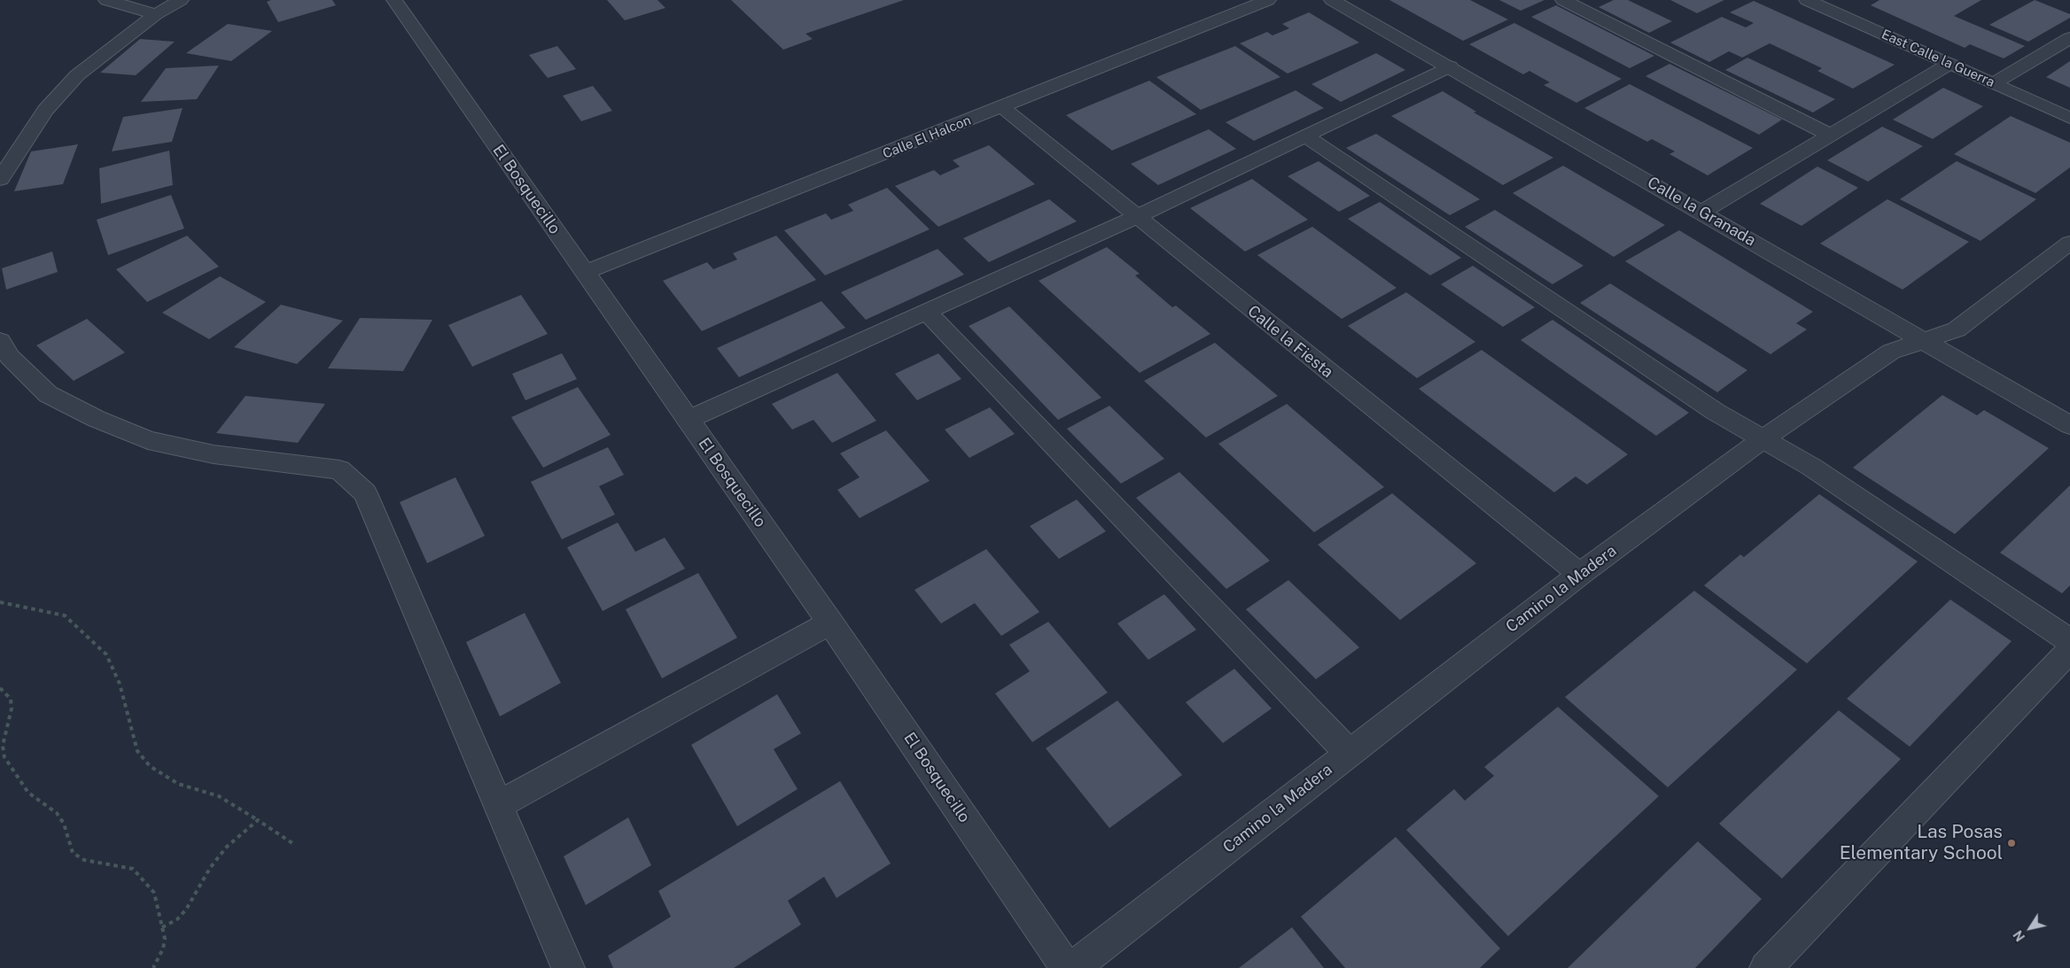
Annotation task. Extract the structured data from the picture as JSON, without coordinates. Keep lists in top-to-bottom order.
{
  "streets": {
    "street": [
      "East Calle la Guerra",
      "Calle El Halcon",
      "El Bosquecillo",
      "Calle la Granada",
      "Calle la Fiesta",
      "Camino la Madera"
    ]
  },
  "crossings": [
    ["Calle El Halcon", "El Bosquecillo"],
    ["Calle El Halcon", "Calle la Fiesta"],
    ["Calle la Granada", "Camino la Madera"],
    ["Calle la Fiesta", "Camino la Madera"]
  ],
  "places": ["Las Posas Elementary School"],
  "north": "bottom left"
}
